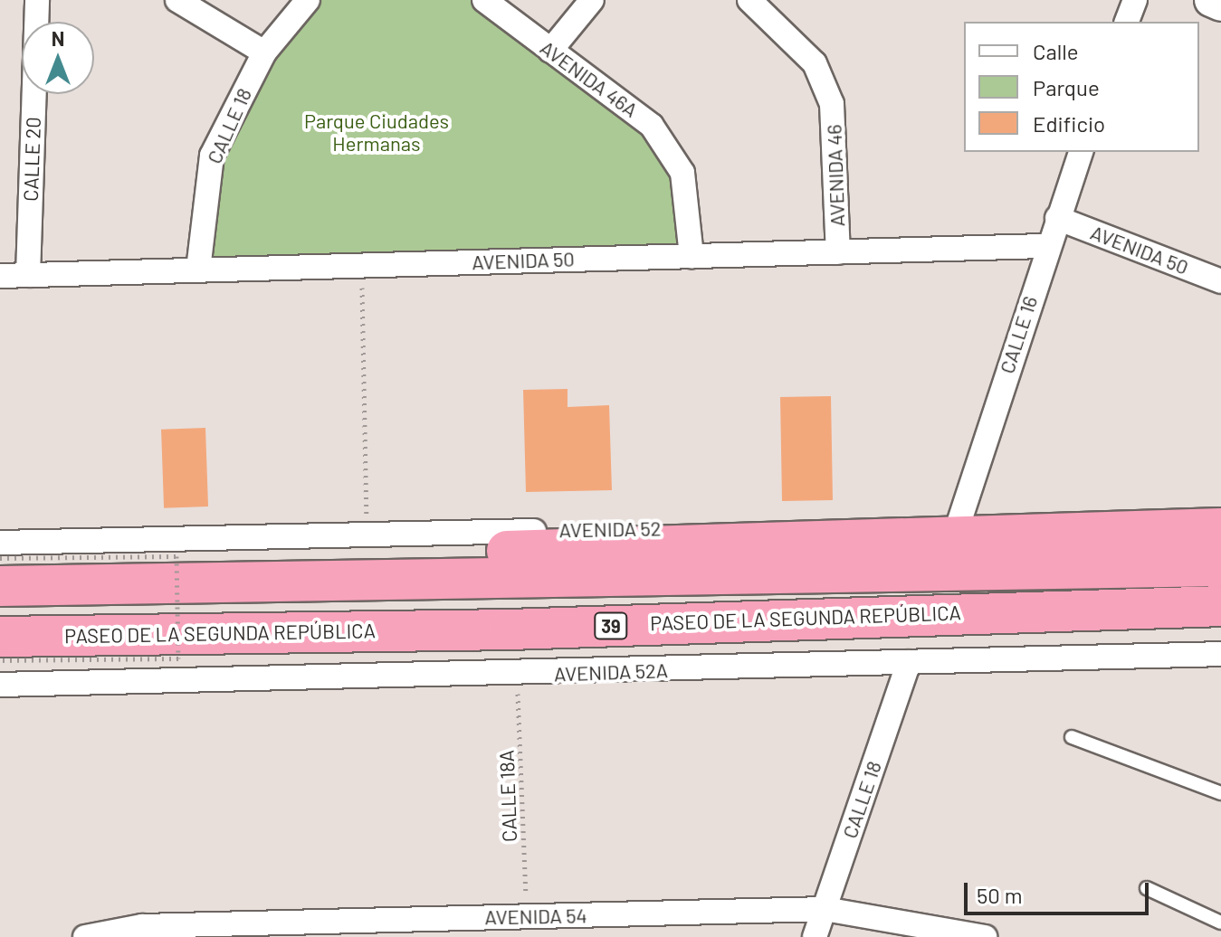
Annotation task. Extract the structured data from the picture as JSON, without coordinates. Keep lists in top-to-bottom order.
{
  "streets": {
    "highway": ["PASEO DE LA SEGUNDA REPÚBLICA", "39"],
    "street": [
      "AVENIDA 46A",
      "CALLE 18",
      "CALLE 20",
      "AVENIDA 46",
      "AVENIDA 50",
      "CALLE 16",
      "AVENIDA 52",
      "AVENIDA 52A",
      "AVENIDA 54"
    ],
    "path": ["CALLE 18A"]
  },
  "crossings": [
    ["AVENIDA 46A", "AVENIDA 50"],
    ["CALLE 18", "AVENIDA 50"],
    ["CALLE 18", "AVENIDA 52A"],
    ["CALLE 18", "AVENIDA 54"],
    ["CALLE 20", "AVENIDA 50"],
    ["AVENIDA 46", "AVENIDA 50"],
    ["AVENIDA 50", "CALLE 16"],
    ["CALLE 16", "AVENIDA 52"],
    ["AVENIDA 52A", "CALLE 18A"],
    ["CALLE 18A", "AVENIDA 54"]
  ],
  "parks": ["Parque Ciudades Hermanas"],
  "legend": ["Calle", "Parque", "Edificio"],
  "scale_bar": "50 m",
  "north": "top"
}
